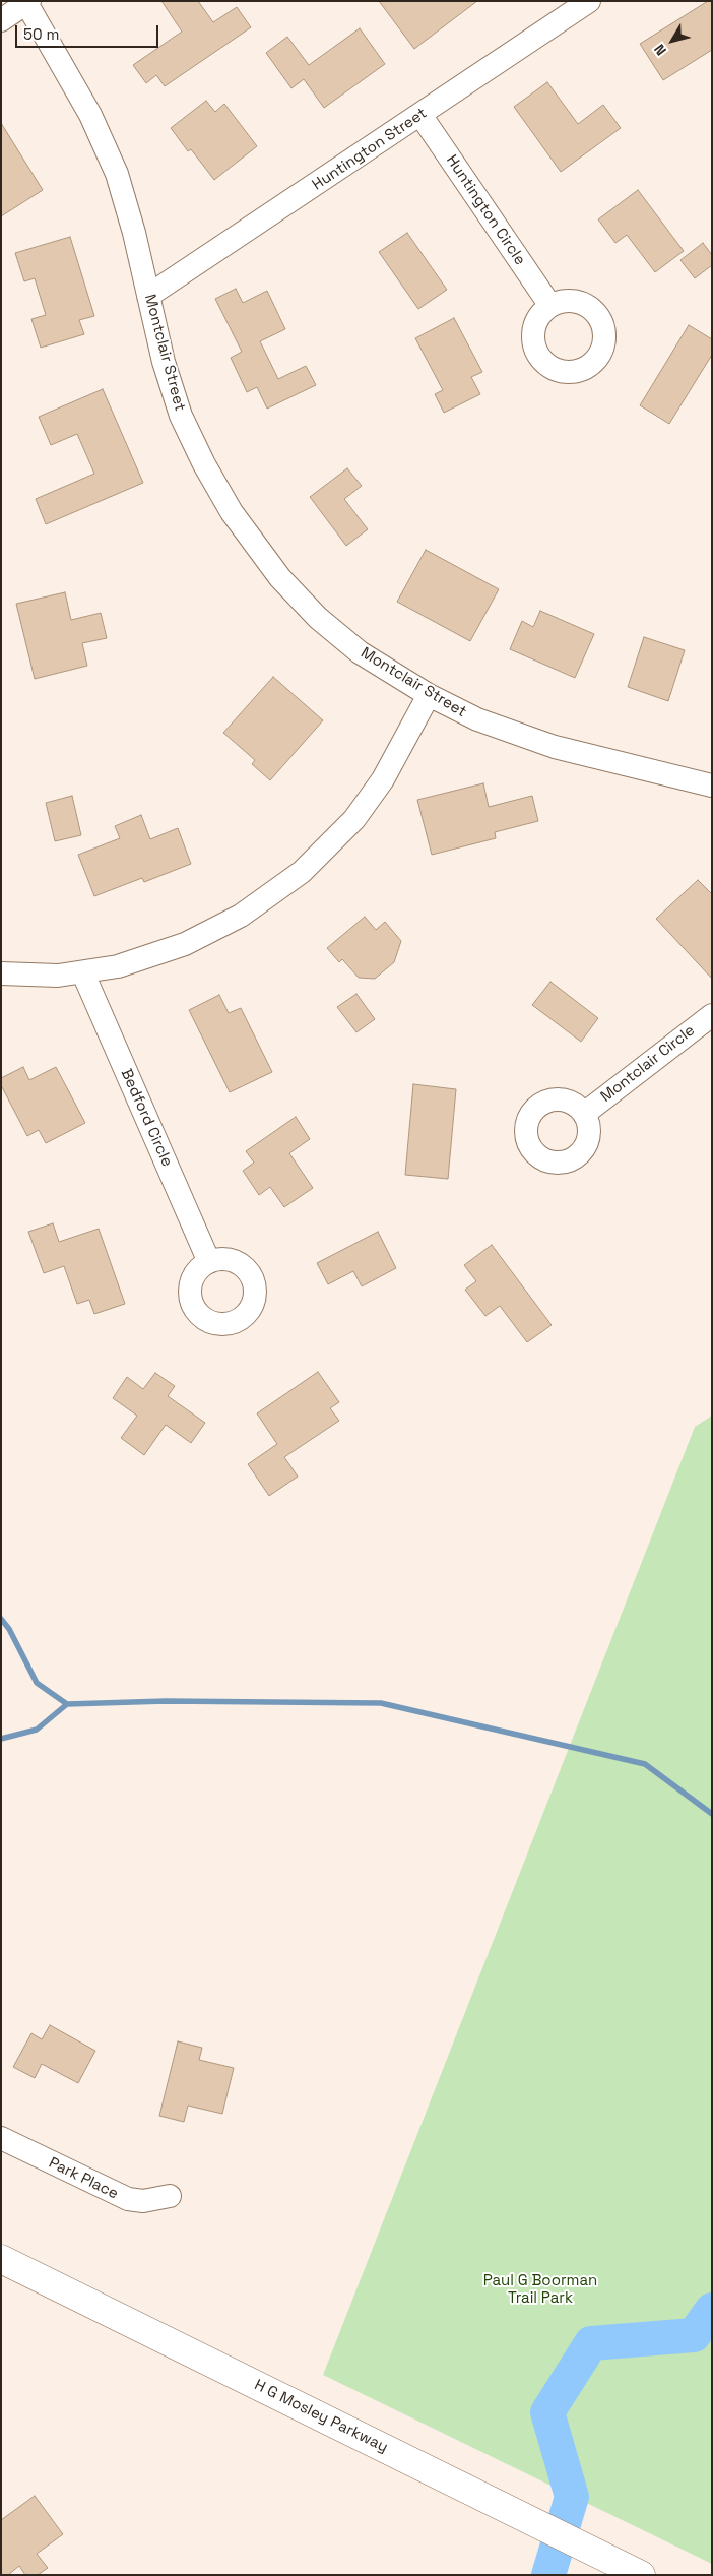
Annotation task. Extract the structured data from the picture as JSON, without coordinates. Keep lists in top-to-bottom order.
{
  "streets": {
    "main road": ["H G Mosley Parkway"],
    "street": [
      "Huntington Street",
      "Huntington Circle",
      "Montclair Street",
      "Montclair Circle",
      "Bedford Circle",
      "Park Place"
    ]
  },
  "crossings": [
    ["Huntington Street", "Huntington Circle"],
    ["Huntington Street", "Montclair Street"]
  ],
  "parks": ["Paul G Boorman Trail Park"],
  "scale_bar": "50 m",
  "north": "bottom left"
}
